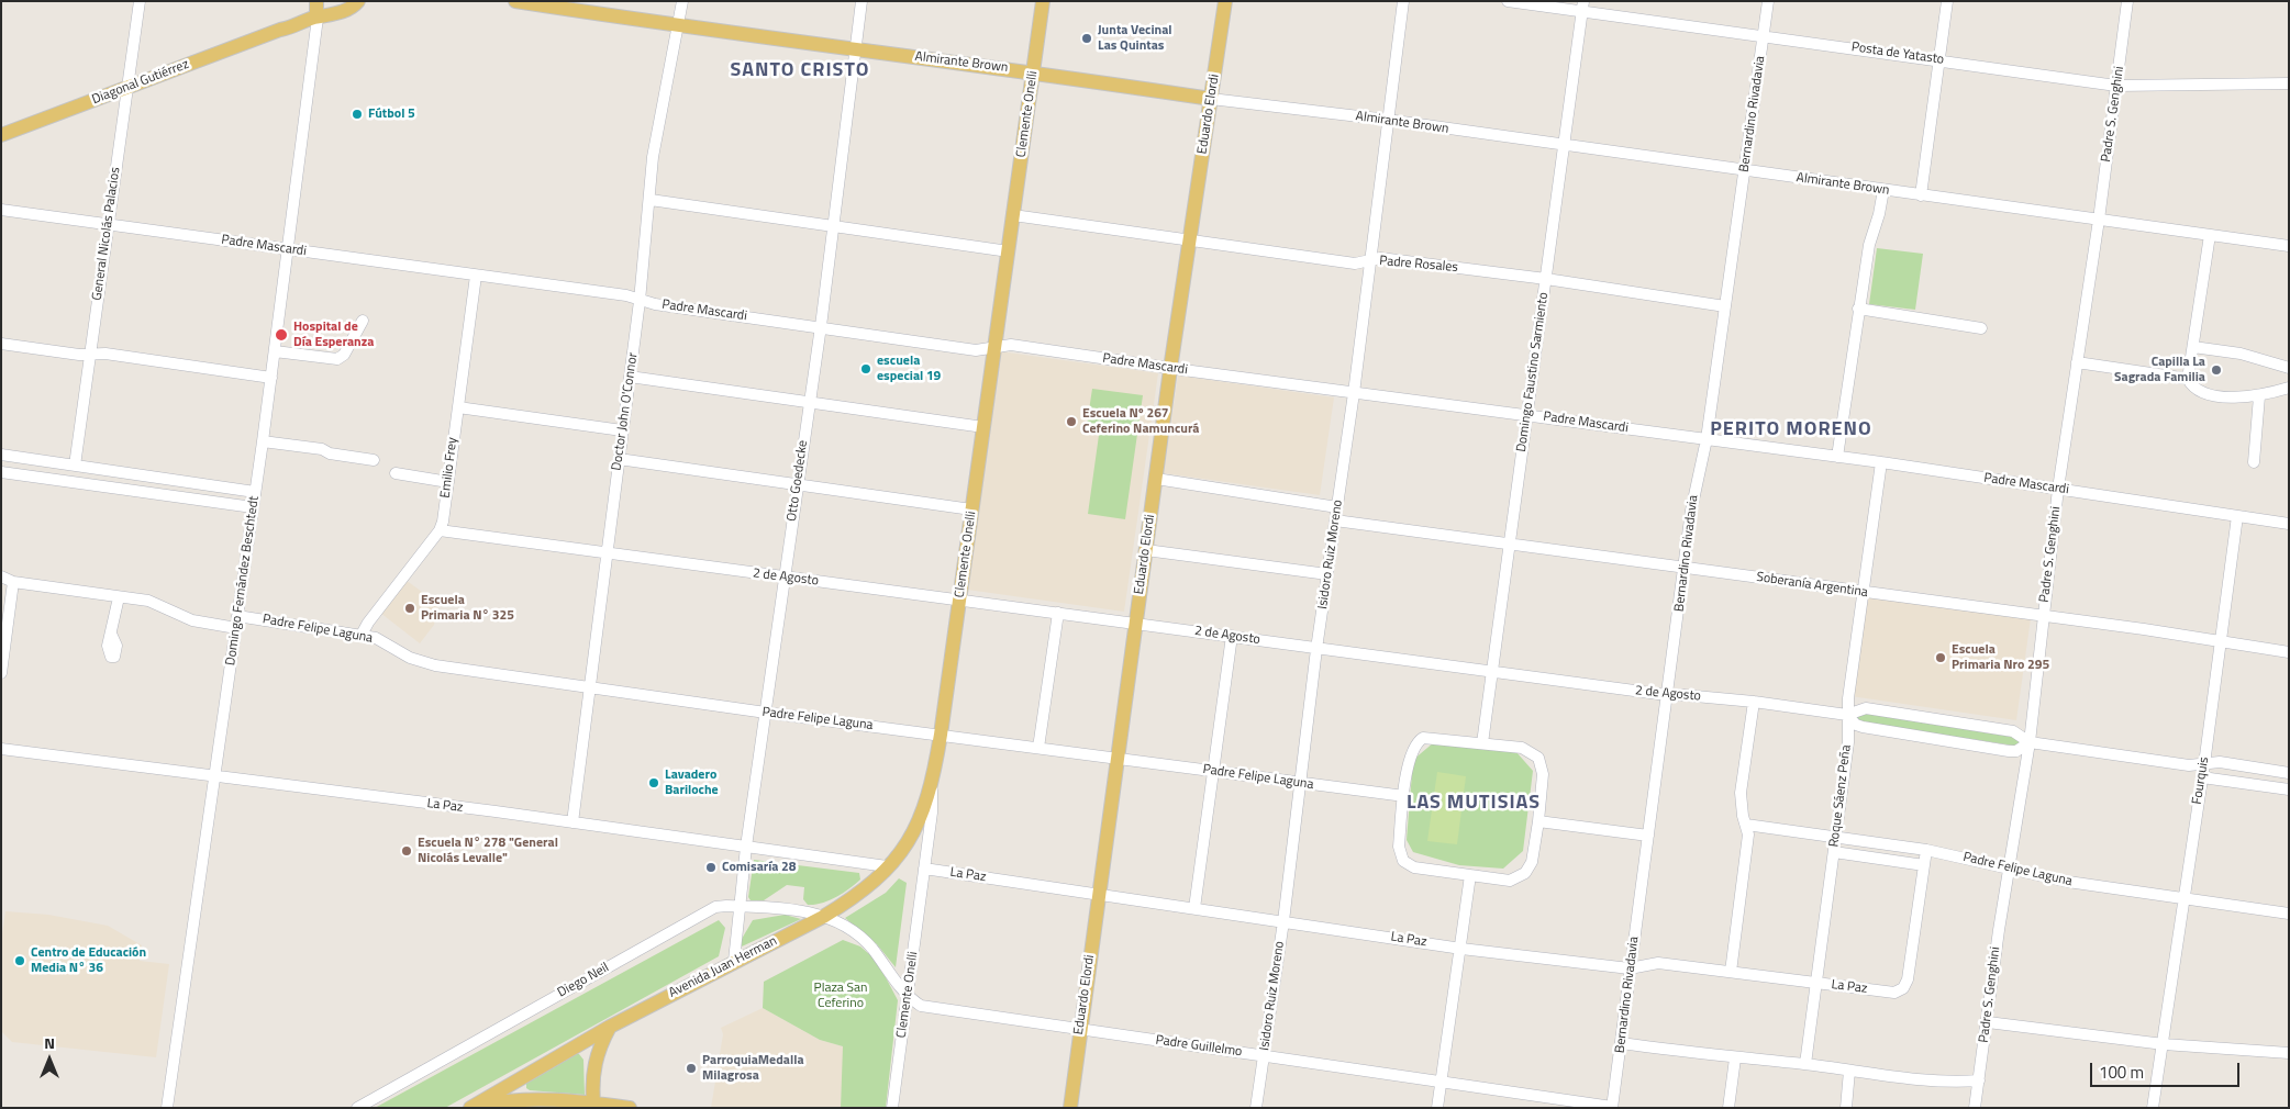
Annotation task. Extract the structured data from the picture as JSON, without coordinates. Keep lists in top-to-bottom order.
{
  "streets": {
    "main road": [
      "Almirante Brown",
      "Diagonal Gutiérrez",
      "Clemente Onelli",
      "Eduardo Elordi",
      "Avenida Juan Herman"
    ],
    "street": [
      "Posta de Yatasto",
      "Bernardino Rivadavia",
      "Padre S. Genghini",
      "General Nicolás Palacios",
      "Padre Mascardi",
      "Padre Rosales",
      "Domingo Faustino Sarmiento",
      "Doctor John O'Connor",
      "Emilio Frey",
      "Otto Goedecke",
      "Isidoro Ruiz Moreno",
      "2 de Agosto",
      "Domingo Fernández Beschtedt",
      "Soberanía Argentina",
      "Padre Felipe Laguna",
      "Fourquis",
      "Roque Sáenz Peña",
      "La Paz",
      "Diego Neil",
      "Padre Guillelmo"
    ]
  },
  "crossings": [
    ["Posta de Yatasto", "Bernardino Rivadavia"],
    ["Posta de Yatasto", "Padre S. Genghini"],
    ["Posta de Yatasto", "Domingo Faustino Sarmiento"],
    ["Almirante Brown", "Clemente Onelli"],
    ["Almirante Brown", "Eduardo Elordi"],
    ["Almirante Brown", "Bernardino Rivadavia"],
    ["Almirante Brown", "Padre S. Genghini"],
    ["Almirante Brown", "Domingo Faustino Sarmiento"],
    ["Almirante Brown", "Doctor John O'Connor"],
    ["Almirante Brown", "Otto Goedecke"],
    ["Almirante Brown", "Isidoro Ruiz Moreno"],
    ["Diagonal Gutiérrez", "General Nicolás Palacios"],
    ["Diagonal Gutiérrez", "Domingo Fernández Beschtedt"],
    ["Clemente Onelli", "Padre Mascardi"],
    ["Clemente Onelli", "Padre Rosales"],
    ["Clemente Onelli", "2 de Agosto"],
    ["Clemente Onelli", "Padre Felipe Laguna"],
    ["Clemente Onelli", "La Paz"],
    ["Clemente Onelli", "Avenida Juan Herman"],
    ["Clemente Onelli", "Padre Guillelmo"],
    ["Eduardo Elordi", "Padre Mascardi"],
    ["Eduardo Elordi", "Padre Rosales"],
    ["Eduardo Elordi", "2 de Agosto"],
    ["Eduardo Elordi", "Padre Felipe Laguna"],
    ["Eduardo Elordi", "La Paz"],
    ["Eduardo Elordi", "Padre Guillelmo"],
    ["Bernardino Rivadavia", "Padre Mascardi"],
    ["Bernardino Rivadavia", "Padre Rosales"],
    ["Bernardino Rivadavia", "2 de Agosto"],
    ["Bernardino Rivadavia", "Soberanía Argentina"],
    ["Bernardino Rivadavia", "La Paz"],
    ["Bernardino Rivadavia", "Padre Guillelmo"],
    ["Padre S. Genghini", "Padre Mascardi"],
    ["Padre S. Genghini", "2 de Agosto"],
    ["Padre S. Genghini", "Soberanía Argentina"],
    ["Padre S. Genghini", "Padre Felipe Laguna"],
    ["General Nicolás Palacios", "Padre Mascardi"],
    ["Padre Mascardi", "Domingo Faustino Sarmiento"],
    ["Padre Mascardi", "Doctor John O'Connor"],
    ["Padre Mascardi", "Emilio Frey"],
    ["Padre Mascardi", "Otto Goedecke"],
    ["Padre Mascardi", "Isidoro Ruiz Moreno"],
    ["Padre Mascardi", "Domingo Fernández Beschtedt"],
    ["Padre Mascardi", "Fourquis"],
    ["Padre Mascardi", "Roque Sáenz Peña"],
    ["Padre Rosales", "Domingo Faustino Sarmiento"],
    ["Padre Rosales", "Isidoro Ruiz Moreno"],
    ["Domingo Faustino Sarmiento", "2 de Agosto"],
    ["Domingo Faustino Sarmiento", "Soberanía Argentina"],
    ["Domingo Faustino Sarmiento", "Padre Felipe Laguna"],
    ["Doctor John O'Connor", "2 de Agosto"],
    ["Doctor John O'Connor", "Padre Felipe Laguna"],
    ["Doctor John O'Connor", "La Paz"],
    ["Emilio Frey", "2 de Agosto"],
    ["Emilio Frey", "Padre Felipe Laguna"],
    ["Otto Goedecke", "2 de Agosto"],
    ["Otto Goedecke", "Padre Felipe Laguna"],
    ["Otto Goedecke", "La Paz"],
    ["Otto Goedecke", "Avenida Juan Herman"],
    ["Otto Goedecke", "Diego Neil"],
    ["Isidoro Ruiz Moreno", "2 de Agosto"],
    ["Isidoro Ruiz Moreno", "Soberanía Argentina"],
    ["Isidoro Ruiz Moreno", "Padre Felipe Laguna"],
    ["Isidoro Ruiz Moreno", "La Paz"],
    ["Isidoro Ruiz Moreno", "Padre Guillelmo"],
    ["2 de Agosto", "Fourquis"],
    ["2 de Agosto", "Roque Sáenz Peña"],
    ["Domingo Fernández Beschtedt", "Padre Felipe Laguna"],
    ["Domingo Fernández Beschtedt", "La Paz"],
    ["Soberanía Argentina", "Fourquis"],
    ["Soberanía Argentina", "Roque Sáenz Peña"],
    ["Padre Felipe Laguna", "Fourquis"],
    ["Padre Felipe Laguna", "Roque Sáenz Peña"],
    ["Roque Sáenz Peña", "La Paz"],
    ["La Paz", "Avenida Juan Herman"],
    ["Avenida Juan Herman", "Diego Neil"],
    ["Avenida Juan Herman", "Padre Guillelmo"],
    ["Diego Neil", "Padre Guillelmo"]
  ],
  "districts": ["SANTO CRISTO", "PERITO MORENO", "LAS MUTISIAS"],
  "parks": ["Plaza San Ceferino"],
  "places": [
    "Junta Vecinal Las Quintas",
    "Fútbol 5",
    "Hospital de Día Esperanza",
    "escuela especial 19",
    "Capilla La Sagrada Familia",
    "Escuela Nº 267 Ceferino Namuncurá",
    "Escuela Primaria N° 325",
    "Escuela Primaria Nro 295",
    "Lavadero Bariloche",
    "Escuela N° 278 \"General Nicolás Levalle\"",
    "Comisaría 28",
    "Centro de Educación Media N° 36",
    "ParroquiaMedalla Milagrosa"
  ],
  "scale_bar": "100 m",
  "north": "top"
}
